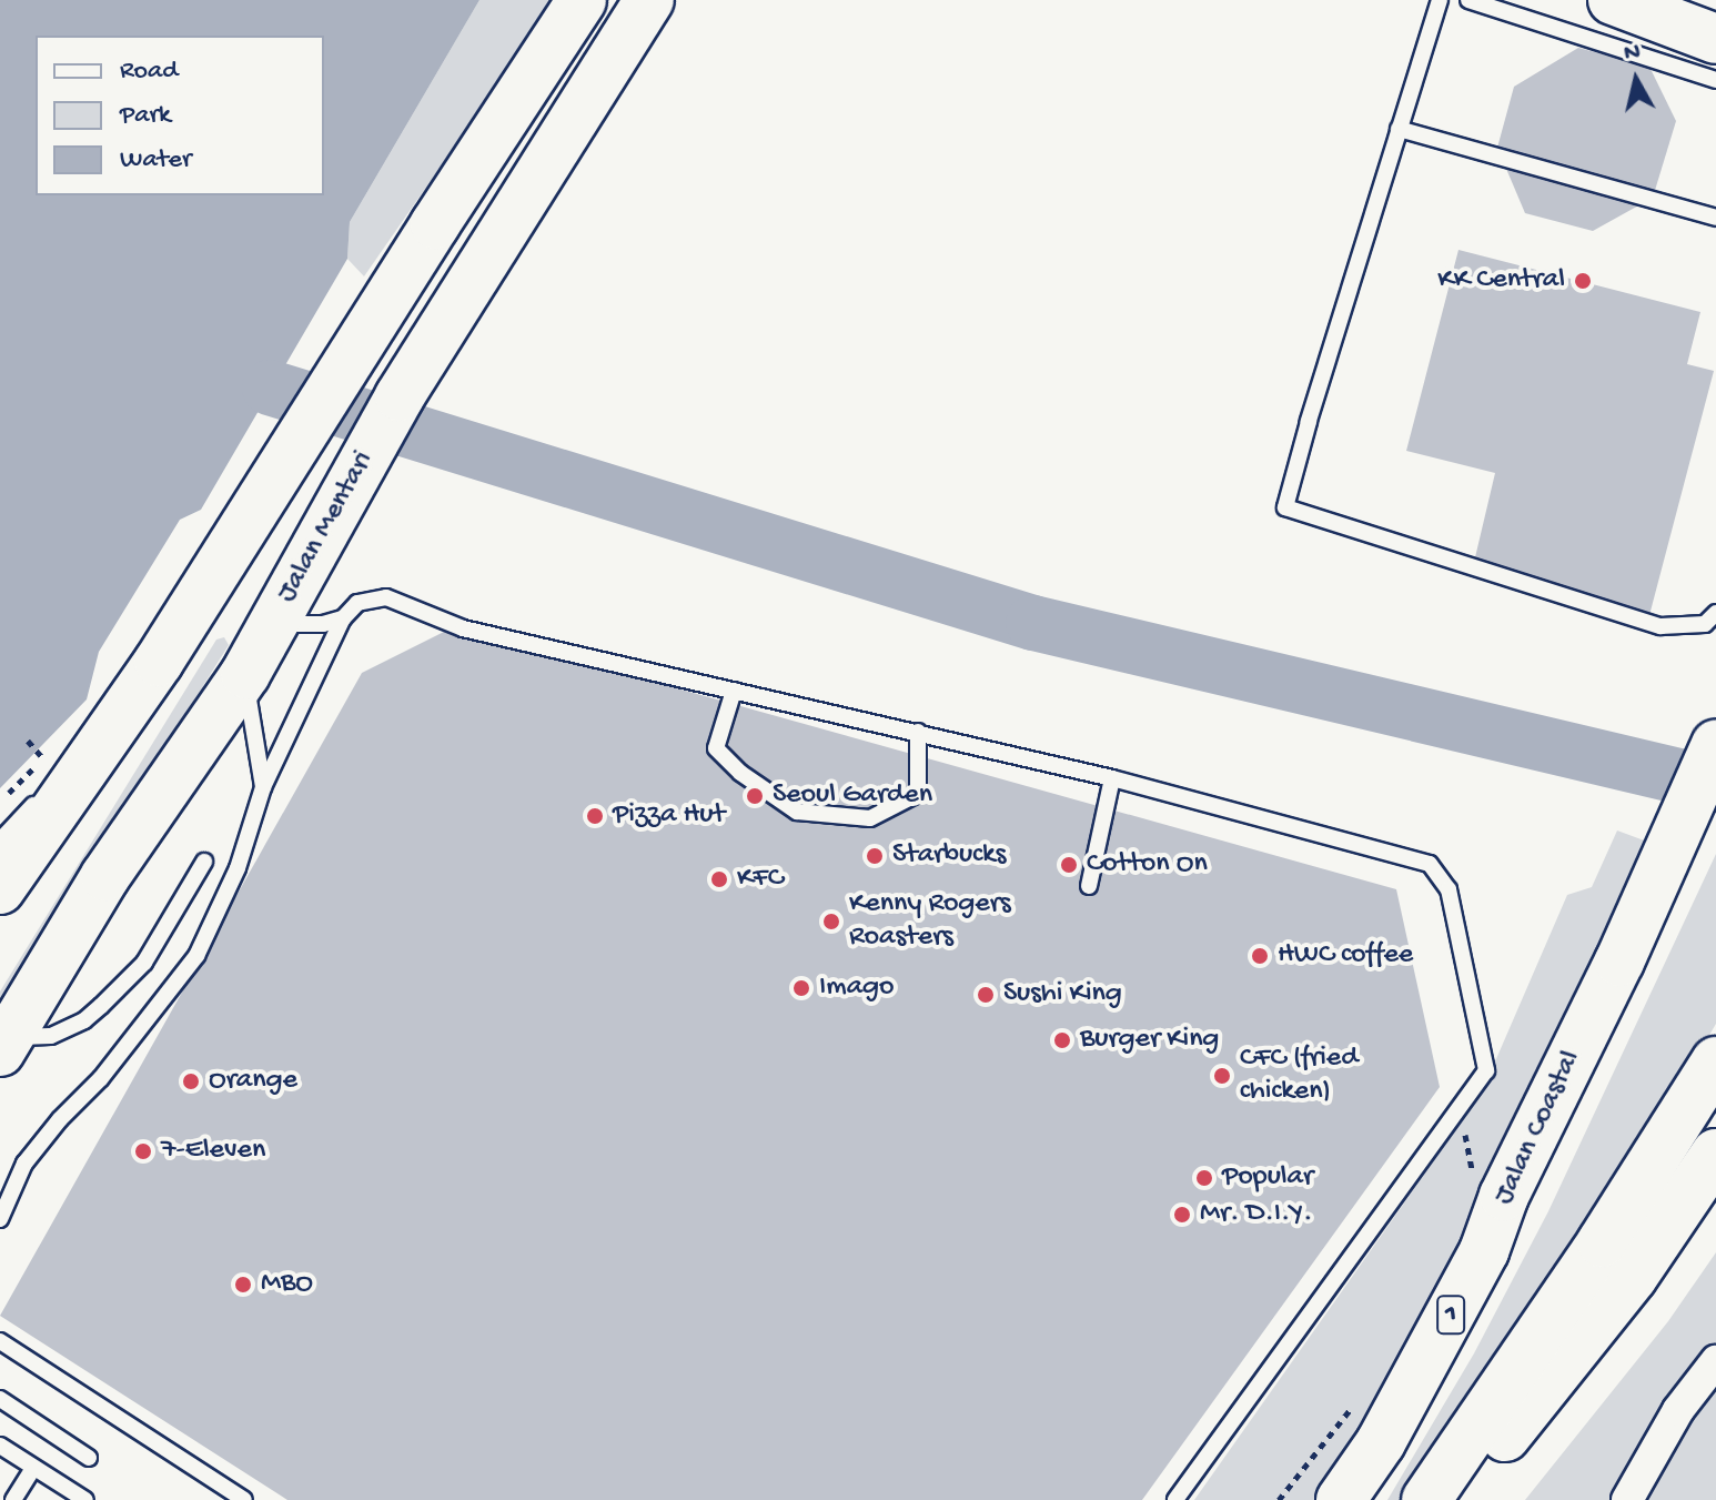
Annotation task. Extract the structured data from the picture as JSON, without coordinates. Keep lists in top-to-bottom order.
{
  "streets": {
    "main road": ["Jalan Mentari", "Jalan Coastal", "1"]
  },
  "places": [
    "KK Central",
    "Seoul Garden",
    "Pizza Hut",
    "Starbucks",
    "Cotton On",
    "KFC",
    "Kenny Rogers Roasters",
    "HWC coffee",
    "Imago",
    "Sushi King",
    "Burger King",
    "CFC (fried chicken)",
    "Orange",
    "7-Eleven",
    "Popular",
    "Mr. D.I.Y.",
    "MBO"
  ],
  "legend": ["Road", "Park", "Water"],
  "north": "top"
}
